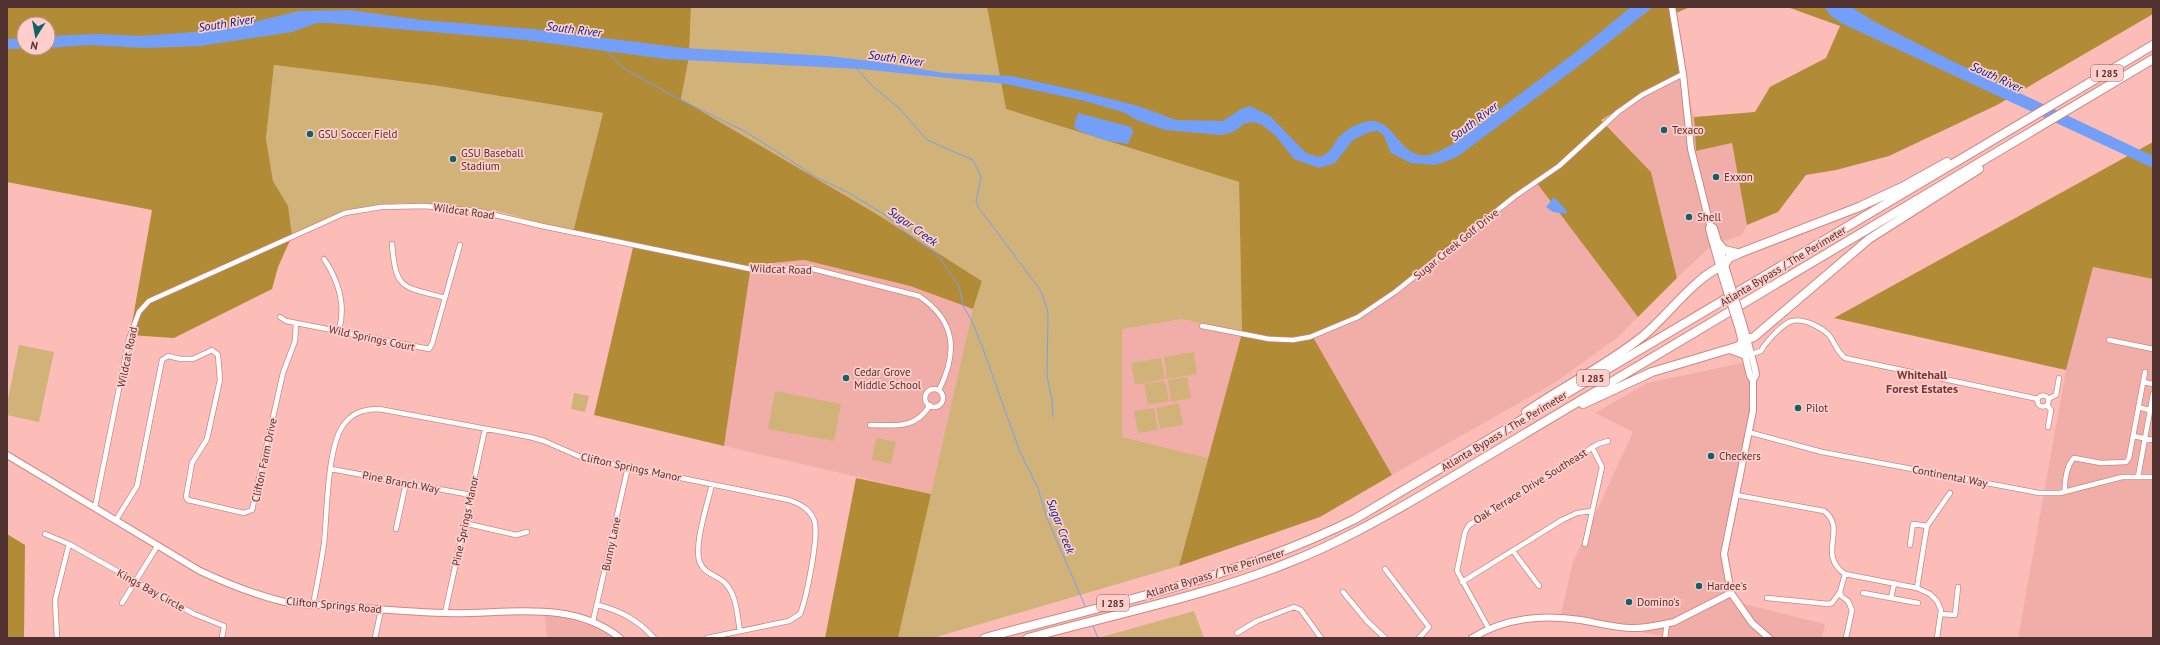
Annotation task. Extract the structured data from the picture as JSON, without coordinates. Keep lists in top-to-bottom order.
{
  "streets": {
    "highway": ["I 285", "Atlanta Bypass / The Perimeter"],
    "street": [
      "Wildcat Road",
      "Sugar Creek Golf Drive",
      "Wild Springs Court",
      "Clifton Farm Drive",
      "Clifton Springs Manor",
      "Continental Way",
      "Pine Branch Way",
      "Oak Terrace Drive Southeast",
      "Pine Springs Manor",
      "Bunny Lane",
      "Kings Bay Circle",
      "Clifton Springs Road"
    ]
  },
  "crossings": [
    ["Wildcat Road", "Clifton Springs Road"],
    ["Wild Springs Court", "Clifton Farm Drive"],
    ["Clifton Farm Drive", "Clifton Springs Road"],
    ["Clifton Springs Manor", "Pine Branch Way"],
    ["Clifton Springs Manor", "Pine Springs Manor"],
    ["Clifton Springs Manor", "Bunny Lane"],
    ["Clifton Springs Manor", "Clifton Springs Road"],
    ["Pine Branch Way", "Pine Springs Manor"],
    ["Pine Springs Manor", "Clifton Springs Road"],
    ["Bunny Lane", "Clifton Springs Road"]
  ],
  "districts": ["Whitehall Forest Estates"],
  "water": ["South River", "Sugar Creek"],
  "places": [
    "Texaco",
    "GSU Soccer Field",
    "GSU Baseball Stadium",
    "Exxon",
    "Shell",
    "Cedar Grove Middle School",
    "Pilot",
    "Checkers",
    "Hardee's",
    "Domino's"
  ],
  "north": "bottom"
}
